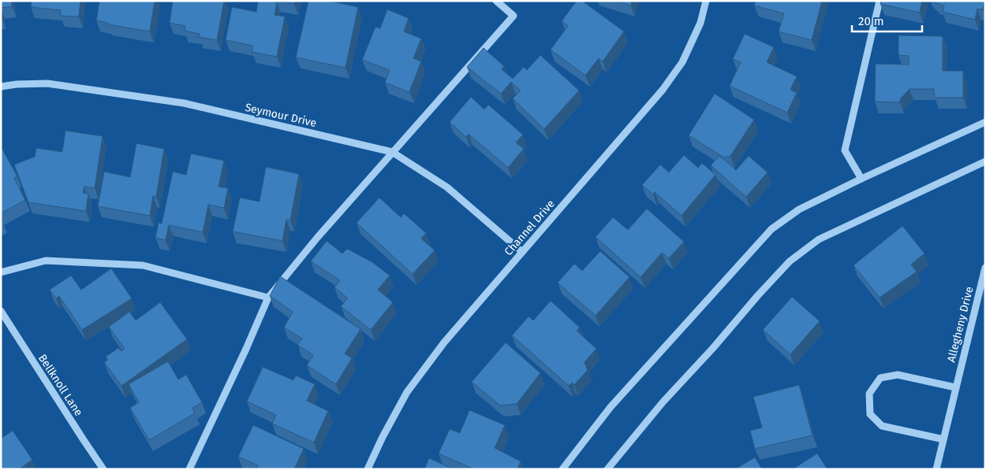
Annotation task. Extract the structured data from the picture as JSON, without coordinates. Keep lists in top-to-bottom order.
{
  "streets": {
    "street": [
      "Seymour Drive",
      "Channel Drive",
      "Allegheny Drive",
      "Bellknoll Lane"
    ]
  },
  "crossings": [
    ["Seymour Drive", "Channel Drive"]
  ],
  "scale_bar": "20 m"
}
